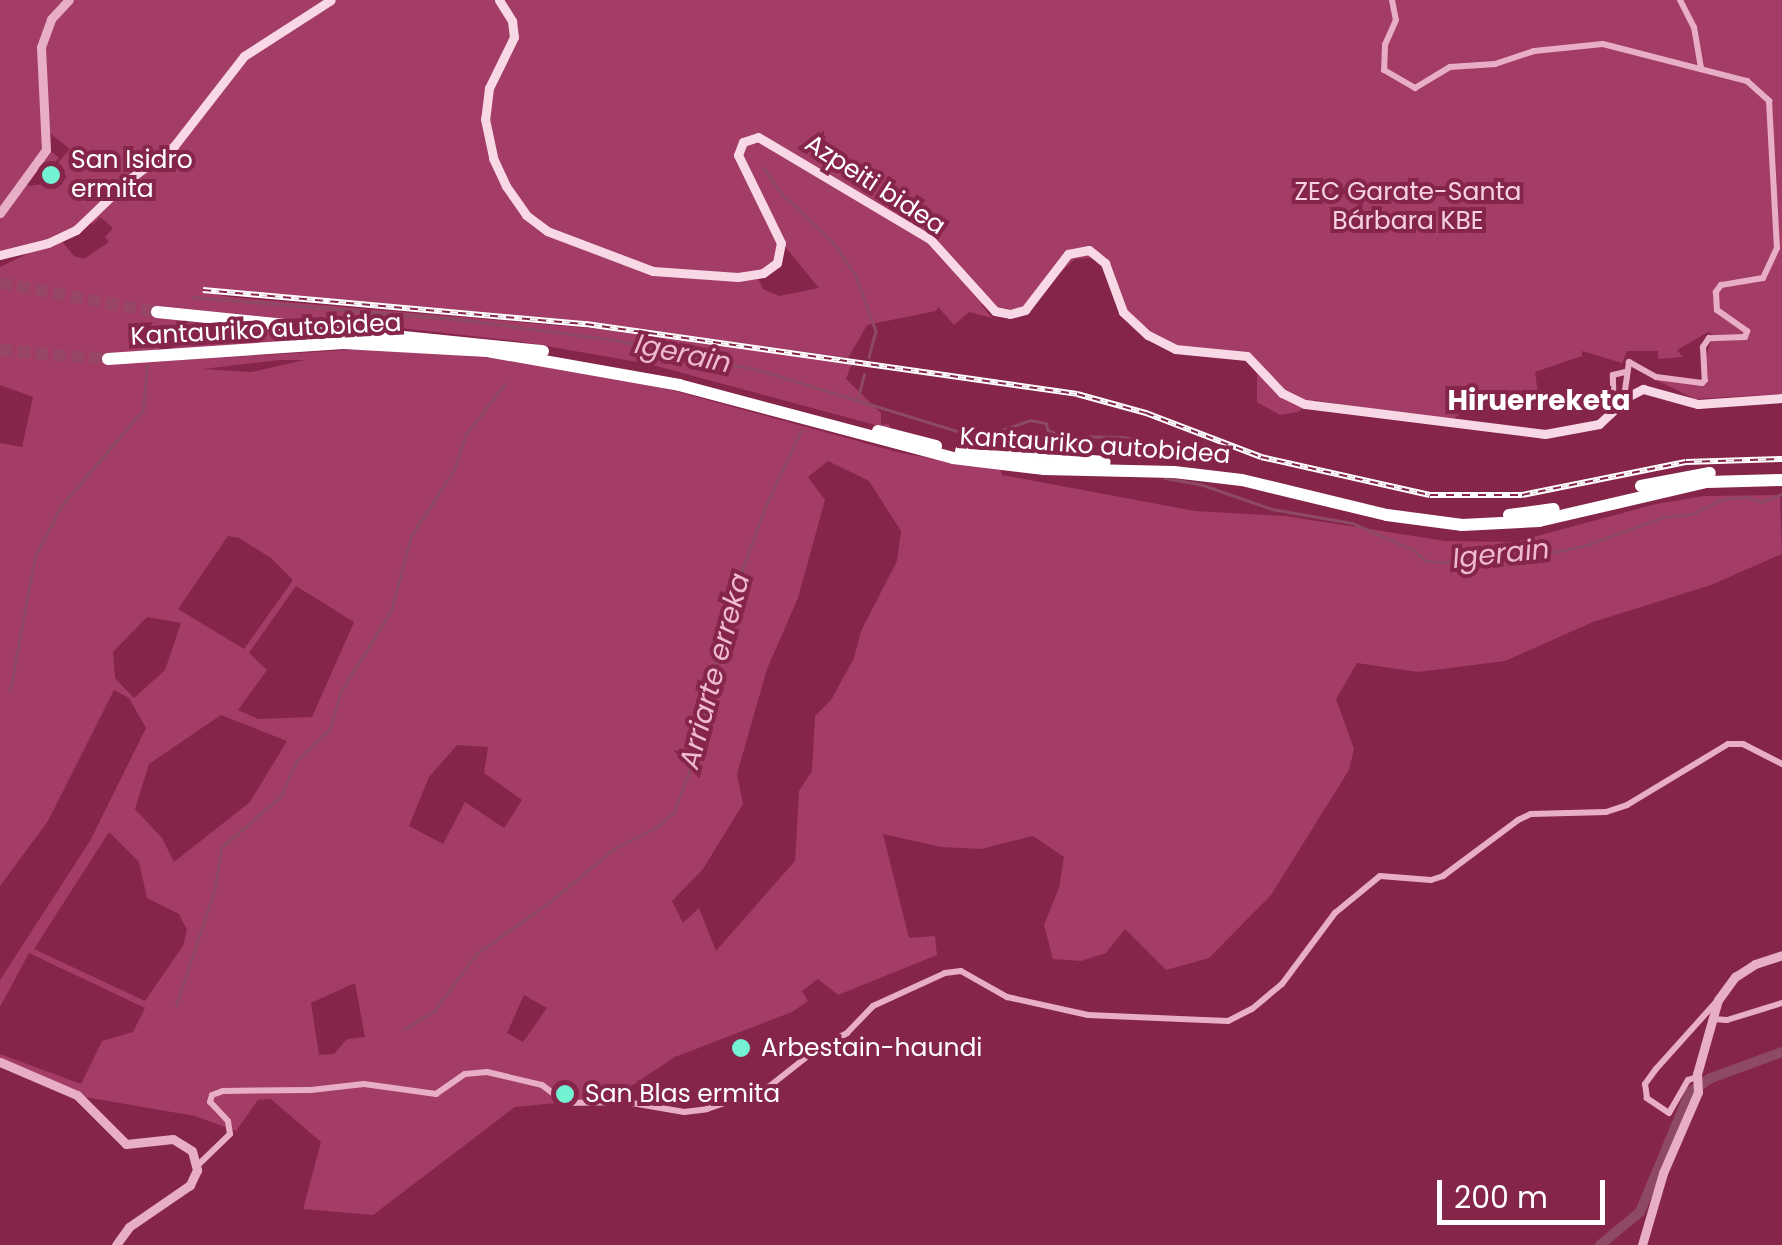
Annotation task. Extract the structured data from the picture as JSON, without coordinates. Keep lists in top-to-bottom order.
{
  "streets": {
    "highway": ["Kantauriko autobidea"],
    "main road": ["Azpeiti bidea"]
  },
  "districts": ["Hiruerreketa"],
  "water": ["Igerain", "Arriarte erreka"],
  "parks": ["ZEC Garate-Santa Bárbara KBE"],
  "places": ["San Isidro ermita", "Arbestain-haundi", "San Blas ermita"],
  "scale_bar": "200 m"
}
